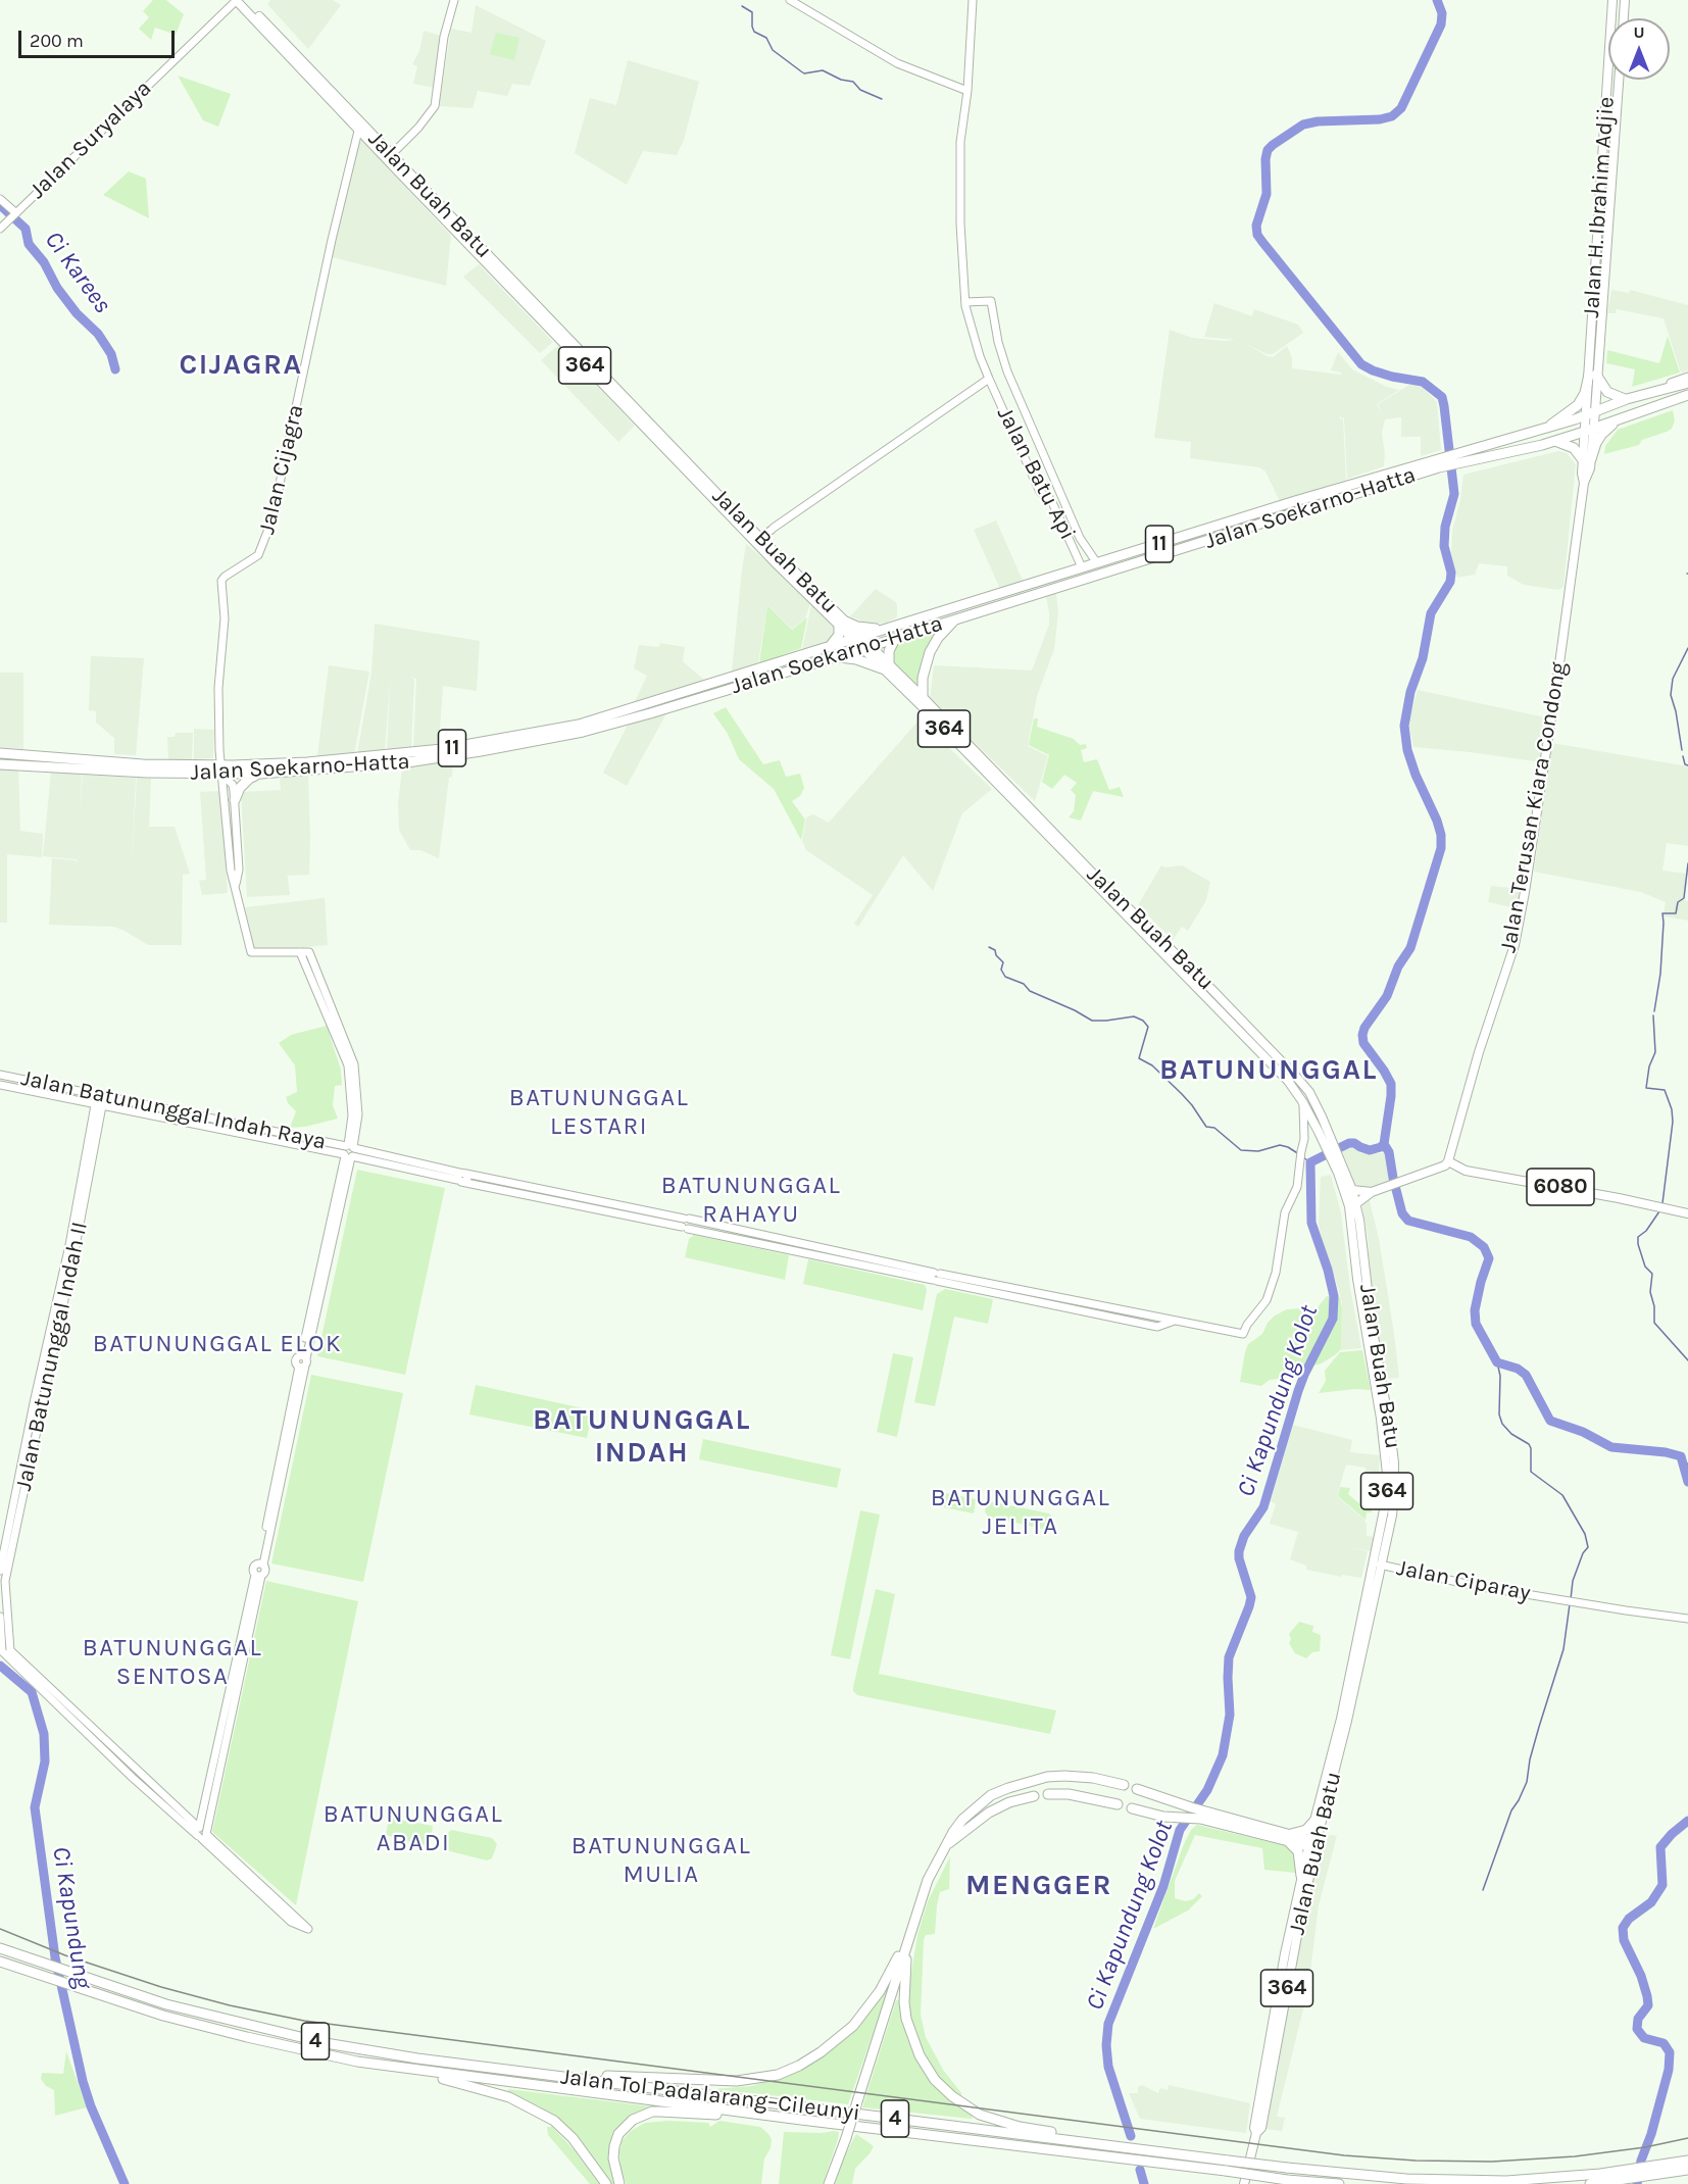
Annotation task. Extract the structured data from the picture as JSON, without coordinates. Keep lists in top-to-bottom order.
{
  "streets": {
    "highway": [
      "Jalan Soekarno-Hatta",
      "11",
      "4",
      "Jalan Tol Padalarang–Cileunyi"
    ],
    "main road": [
      "Jalan Buah Batu",
      "Jalan H. Ibrahim Adjie",
      "364",
      "Jalan Terusan Kiara Condong",
      "6080"
    ],
    "street": [
      "Jalan Suryalaya",
      "Jalan Cijagra",
      "Jalan Batu Api",
      "Jalan Batununggal Indah Raya",
      "Jalan Batununggal Indah II",
      "Jalan Ciparay"
    ]
  },
  "crossings": [
    ["Jalan Suryalaya", "Jalan Buah Batu"],
    ["Jalan Buah Batu", "Jalan Cijagra"],
    ["Jalan Buah Batu", "Jalan Soekarno-Hatta"],
    ["Jalan Buah Batu", "Jalan Ciparay"],
    ["Jalan H. Ibrahim Adjie", "Jalan Soekarno-Hatta"],
    ["Jalan H. Ibrahim Adjie", "Jalan Terusan Kiara Condong"],
    ["Jalan Cijagra", "Jalan Soekarno-Hatta"],
    ["Jalan Batu Api", "Jalan Soekarno-Hatta"],
    ["Jalan Soekarno-Hatta", "Jalan Terusan Kiara Condong"],
    ["Jalan Terusan Kiara Condong", "6080"],
    ["Jalan Batununggal Indah Raya", "Jalan Batununggal Indah II"]
  ],
  "districts": [
    "CIJAGRA",
    "BATUNUNGGAL",
    "BATUNUNGGAL LESTARI",
    "BATUNUNGGAL RAHAYU",
    "BATUNUNGGAL ELOK",
    "BATUNUNGGAL INDAH",
    "BATUNUNGGAL JELITA",
    "BATUNUNGGAL SENTOSA",
    "BATUNUNGGAL ABADI",
    "BATUNUNGGAL MULIA",
    "MENGGER"
  ],
  "water": ["Ci Karees", "Ci Kapundung Kolot", "Ci Kapundung"],
  "scale_bar": "200 m",
  "north": "top"
}
